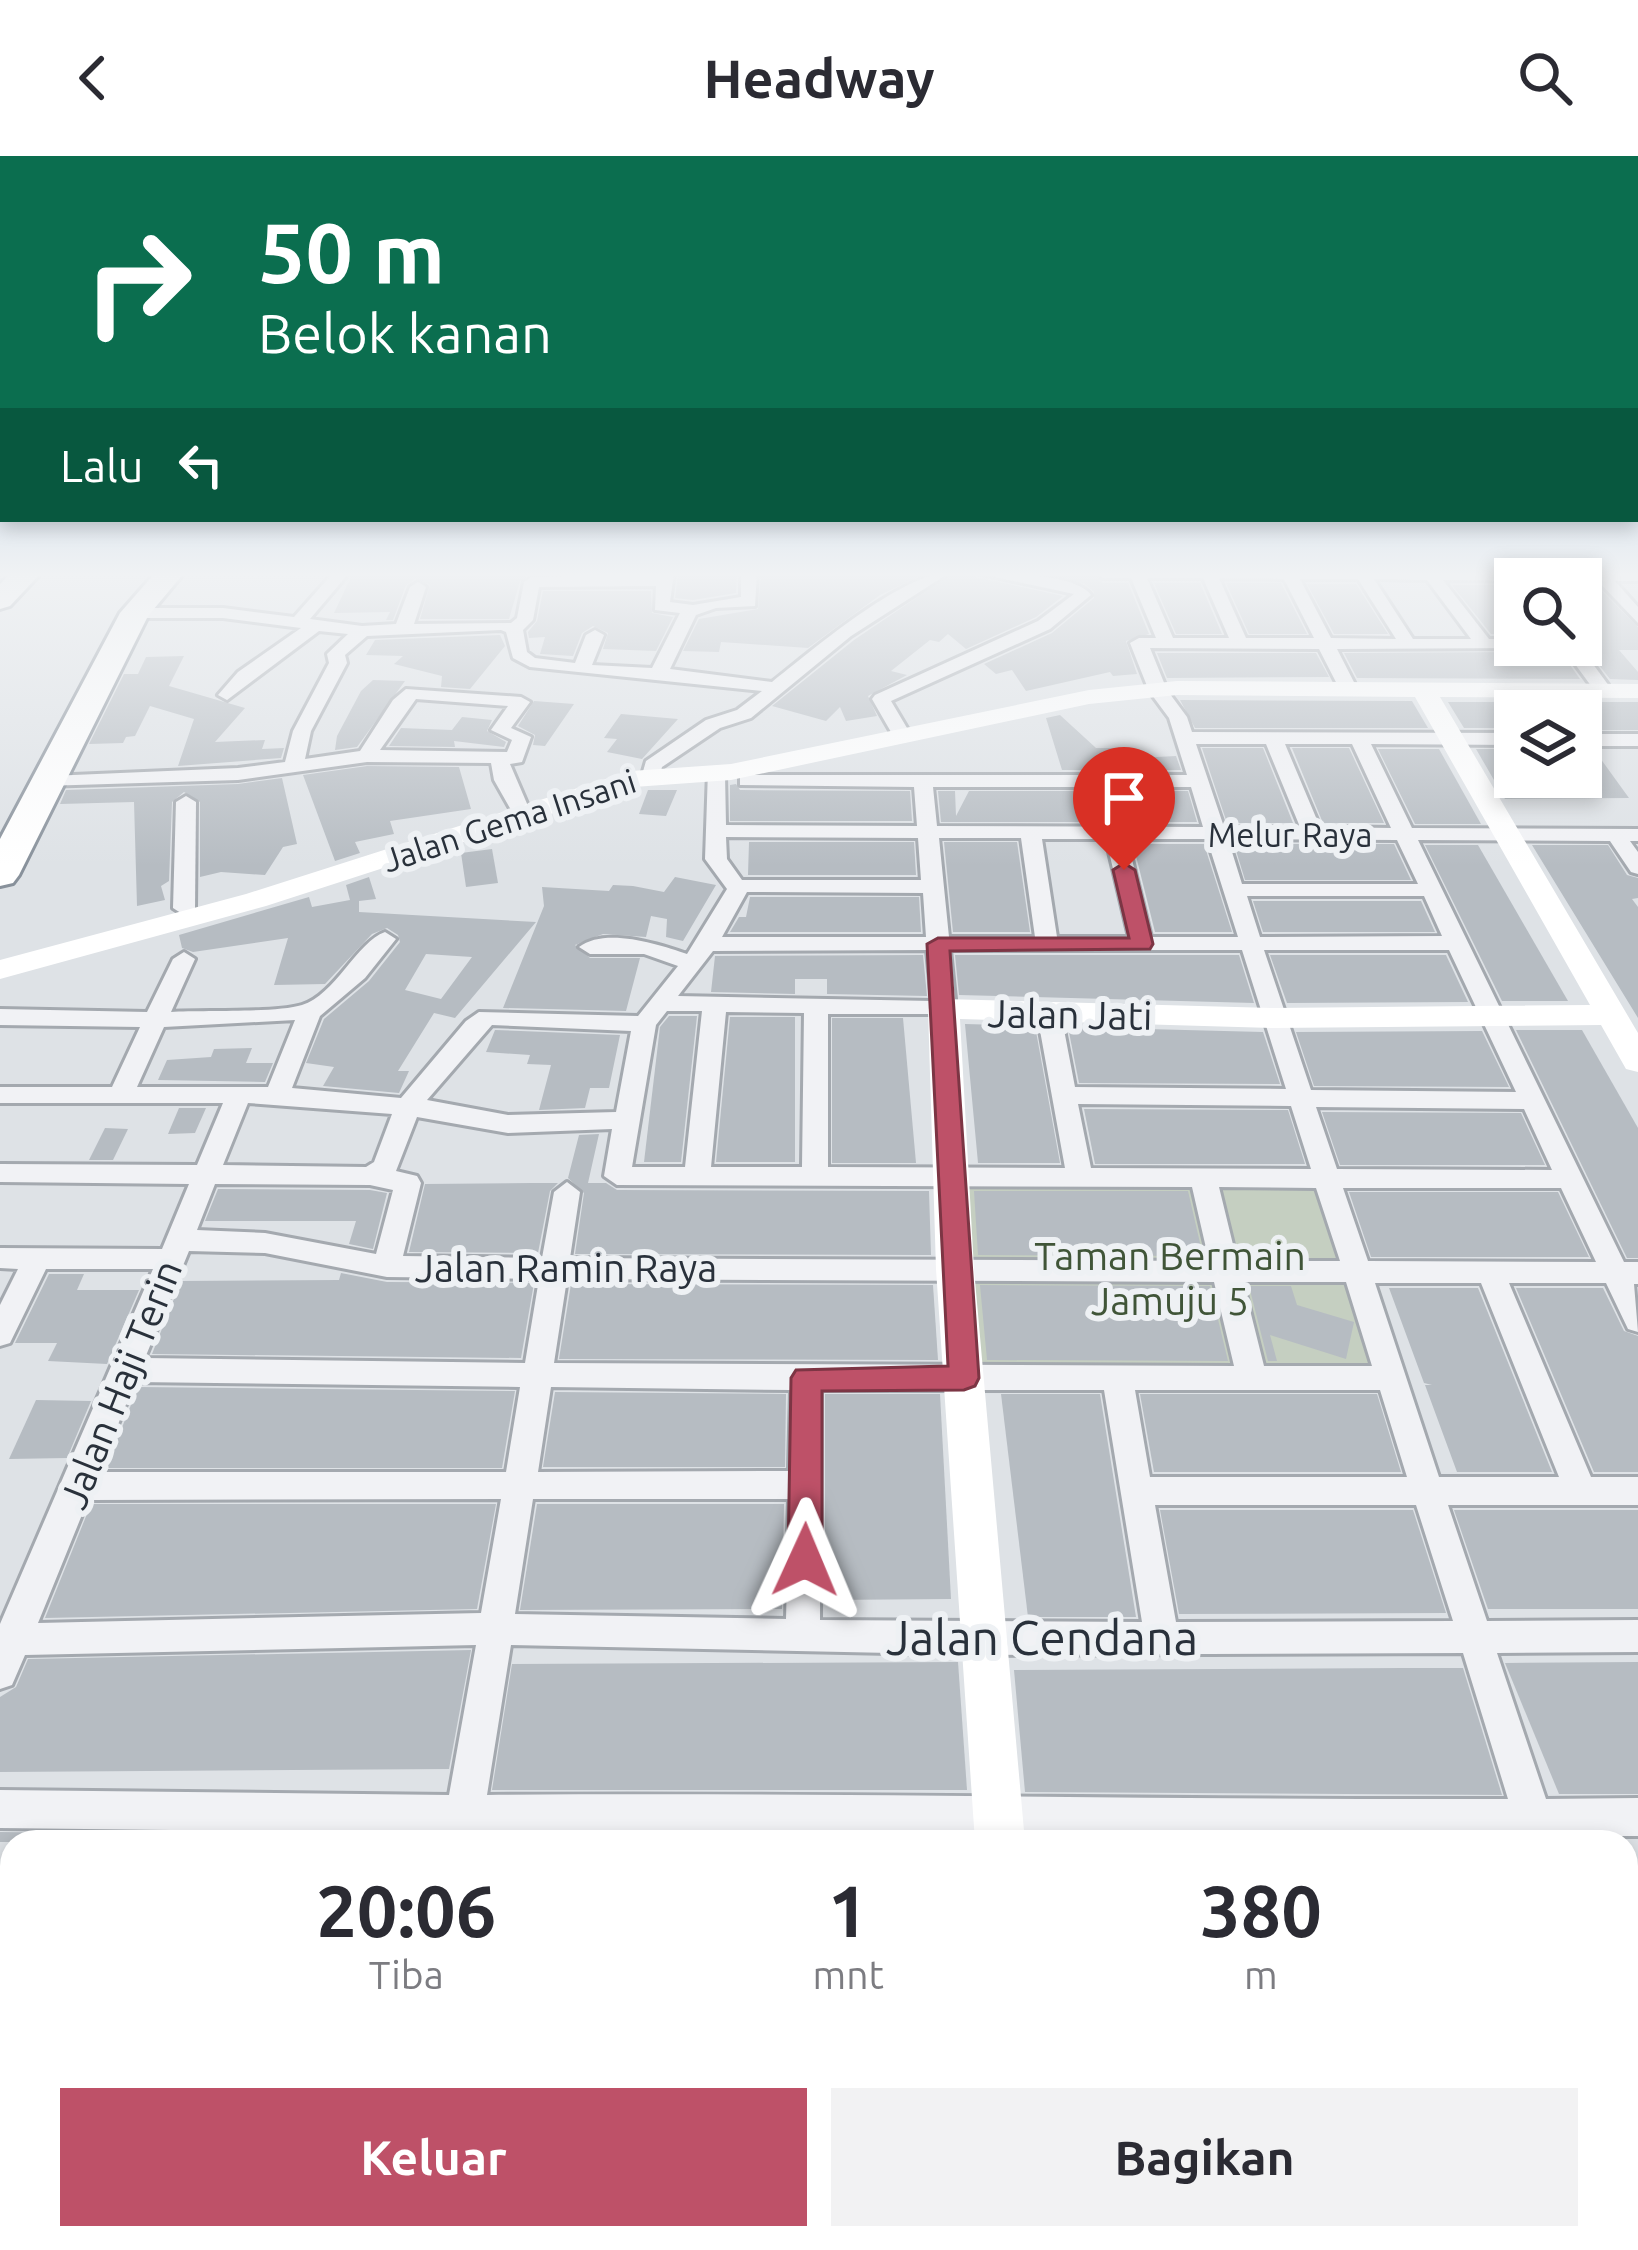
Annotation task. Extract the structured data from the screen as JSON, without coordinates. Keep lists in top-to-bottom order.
{
  "streets": {
    "street": [
      "Jalan Gema Insani",
      "Melur Raya",
      "Jalan Jati",
      "Jalan Ramin Raya",
      "Jalan Haji Terin",
      "Jalan Cendana"
    ]
  },
  "crossings": [
    ["Jalan Jati", "Jalan Ramin Raya"],
    ["Jalan Jati", "Jalan Cendana"],
    ["Jalan Ramin Raya", "Jalan Haji Terin"],
    ["Jalan Haji Terin", "Jalan Cendana"]
  ],
  "parks": ["Taman Bermain Jamuju 5"],
  "page": {
    "header": "Headway",
    "turn": ["50 m", "Belok kanan"],
    "then": "Lalu",
    "eta": [
      "20:06",
      "Tiba",
      "1",
      "mnt",
      "380",
      "m"
    ],
    "buttons": ["Keluar", "Bagikan"]
  }
}
